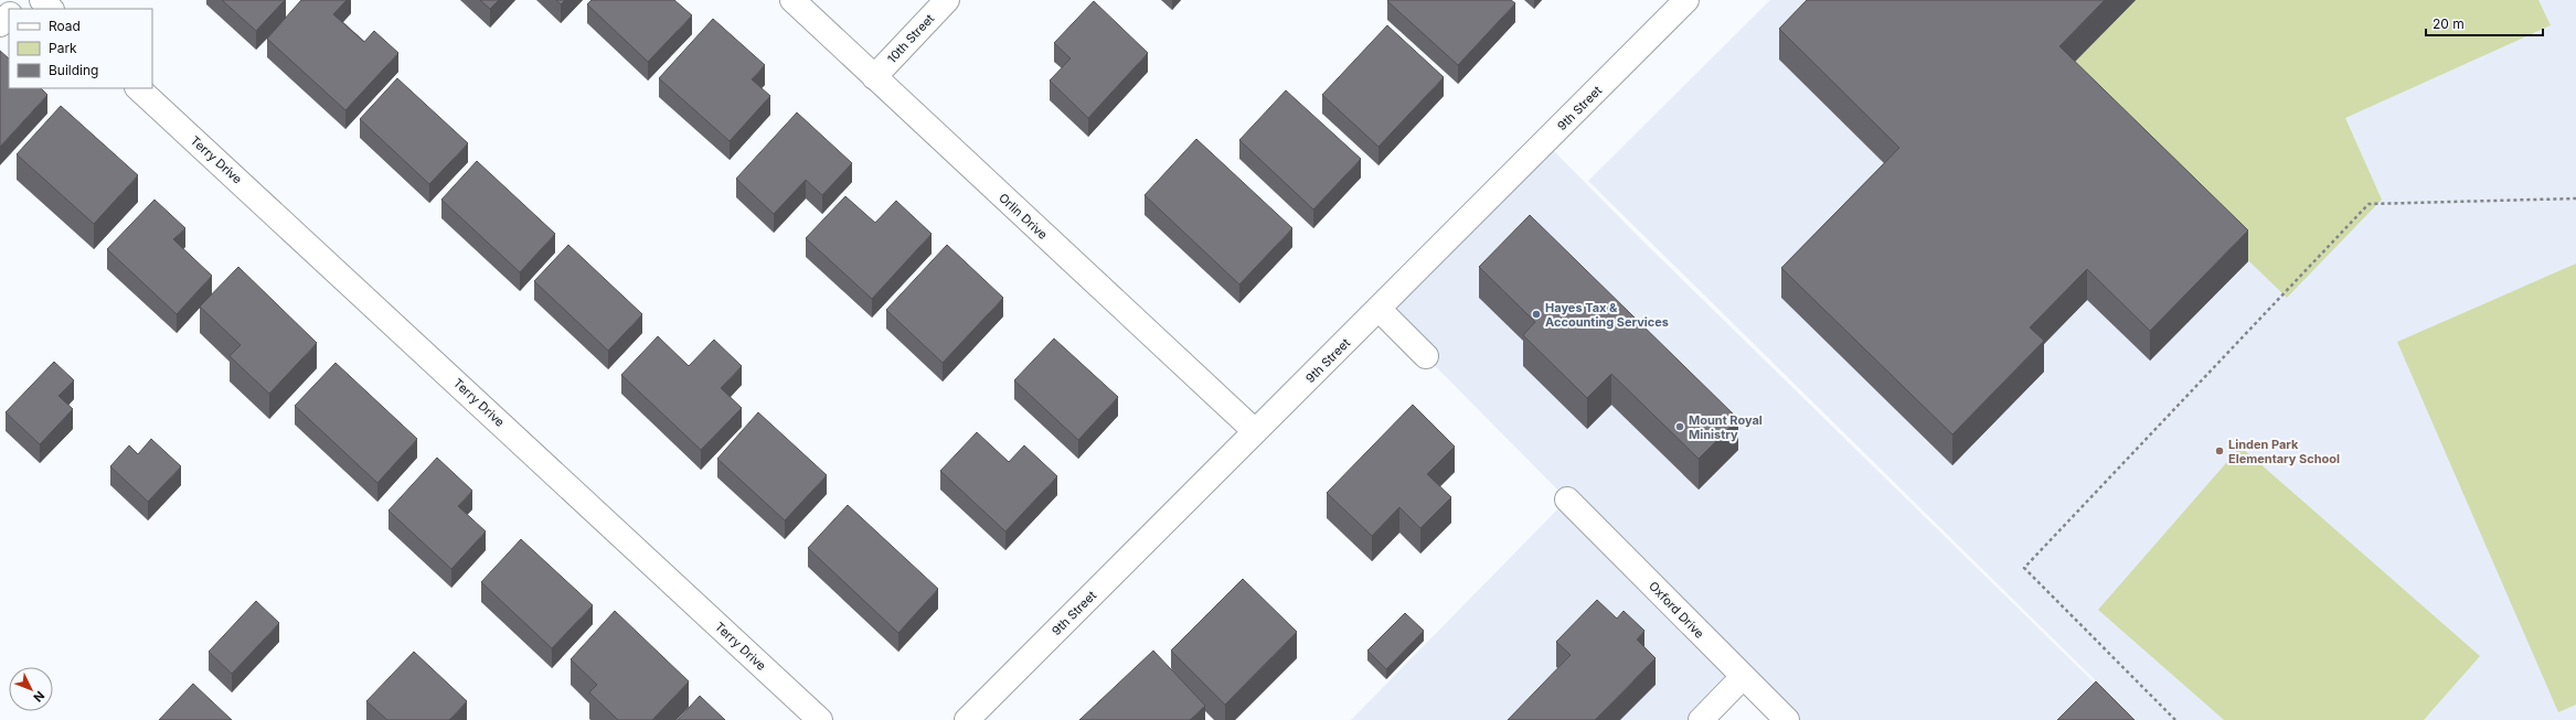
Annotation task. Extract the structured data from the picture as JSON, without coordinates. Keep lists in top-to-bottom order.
{
  "streets": {
    "street": [
      "10th Street",
      "9th Street",
      "Terry Drive",
      "Orlin Drive",
      "Oxford Drive"
    ]
  },
  "crossings": [
    ["10th Street", "Orlin Drive"],
    ["9th Street", "Orlin Drive"]
  ],
  "places": ["Hayes Tax & Accounting Services", "Mount Royal Ministry", "Linden Park Elementary School"],
  "legend": ["Road", "Park", "Building"],
  "scale_bar": "20 m",
  "north": "bottom right"
}
